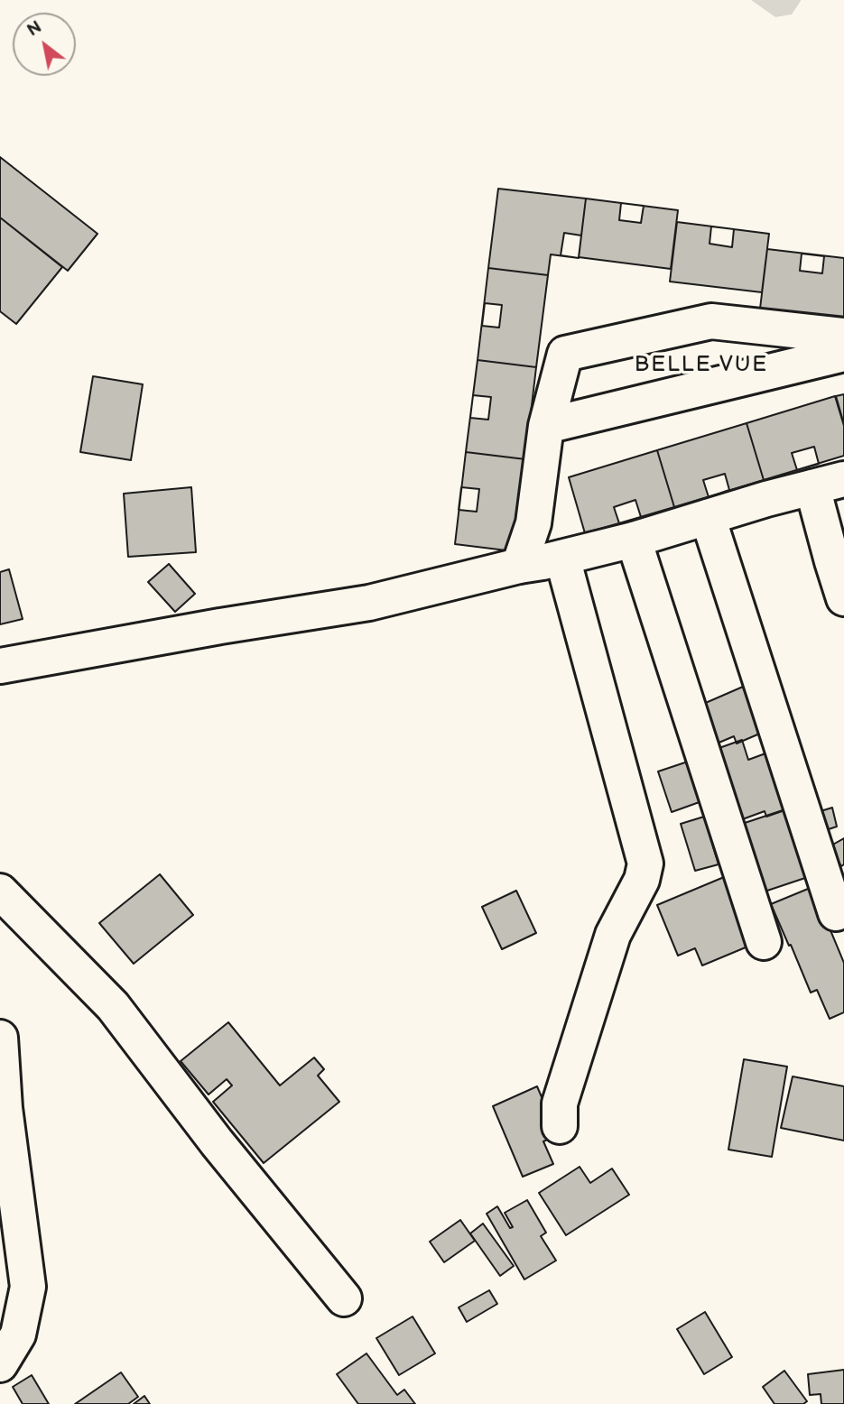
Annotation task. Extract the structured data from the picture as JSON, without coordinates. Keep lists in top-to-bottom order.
{
  "districts": ["BELLE VUE"],
  "north": "top left"
}
